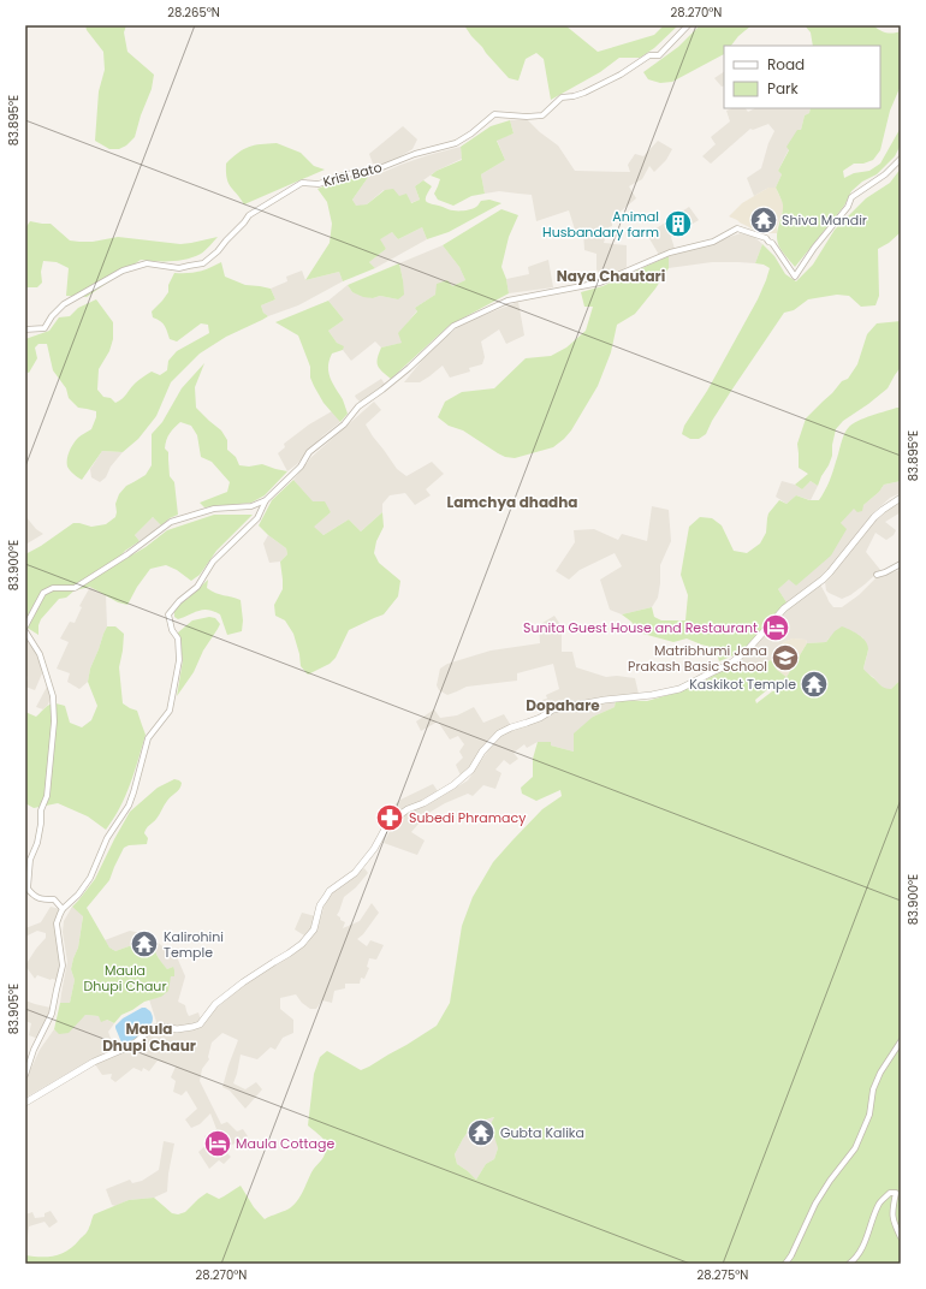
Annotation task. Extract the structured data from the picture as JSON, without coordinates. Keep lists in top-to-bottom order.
{
  "streets": {
    "street": ["Krisi Bato"]
  },
  "districts": [
    "Naya Chautari",
    "Lamchya dhadha",
    "Dopahare",
    "Maula Dhupi Chaur"
  ],
  "parks": ["Maula Dhupi Chaur"],
  "places": {
    "temple": [
      "Shiva Mandir",
      "Kaskikot Temple",
      "Kalirohini Temple",
      "Gubta Kalika"
    ],
    "building": ["Animal Husbandary farm"],
    "hotel": ["Sunita Guest House and Restaurant", "Maula Cottage"],
    "school or university": ["Matribhumi Jana Prakash Basic School"],
    "pharmacy": ["Subedi Phramacy"]
  },
  "legend": ["Road", "Park"],
  "coordinates": [
    "28.265°N",
    "28.270°N",
    "83.895°E",
    "83.900°E",
    "83.905°E",
    "28.275°N"
  ]
}
